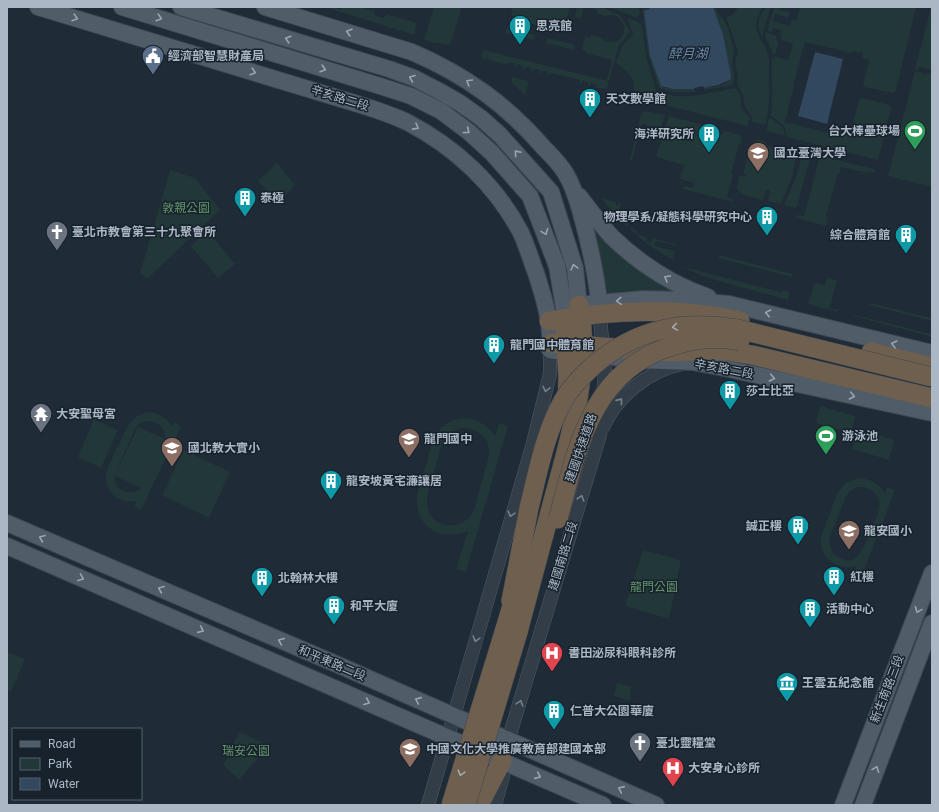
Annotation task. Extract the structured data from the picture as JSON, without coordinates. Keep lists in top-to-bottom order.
{
  "streets": {
    "highway": ["建國快速道路"],
    "main road": ["辛亥路二段", "和平東路二段", "新生南路三段"],
    "street": ["建國南路二段"]
  },
  "crossings": [
    ["辛亥路二段", "建國快速道路"],
    ["辛亥路二段", "建國南路二段"],
    ["建國南路二段", "和平東路二段"]
  ],
  "water": ["醉月湖"],
  "parks": ["敦親公園", "龍門公園", "瑞安公園"],
  "places": {
    "building": [
      "思亮館",
      "天文數學館",
      "海洋研究所",
      "泰極",
      "物理學系/凝態科學研究中心",
      "綜合體育館",
      "龍門國中體育館",
      "莎士比亞",
      "龍安坡黃宅濂讓居",
      "誠正樓",
      "紅樓",
      "北翰林大樓",
      "和平大廈",
      "活動中心",
      "仁普大公園華廈"
    ],
    "public building": ["經濟部智慧財產局"],
    "sports": ["台大棒壘球場", "游泳池"],
    "school or university": [
      "國立臺灣大學",
      "龍門國中",
      "國北教大實小",
      "龍安國小",
      "中國文化大學推廣教育部建國本部"
    ],
    "church": ["臺北市教會第三十九聚會所", "臺北靈糧堂"],
    "temple": ["大安聖母宮"],
    "hospital": ["書田泌尿科眼科診所", "大安身心診所"],
    "museum": ["王雲五紀念館"]
  },
  "legend": ["Road", "Park", "Water"]
}
